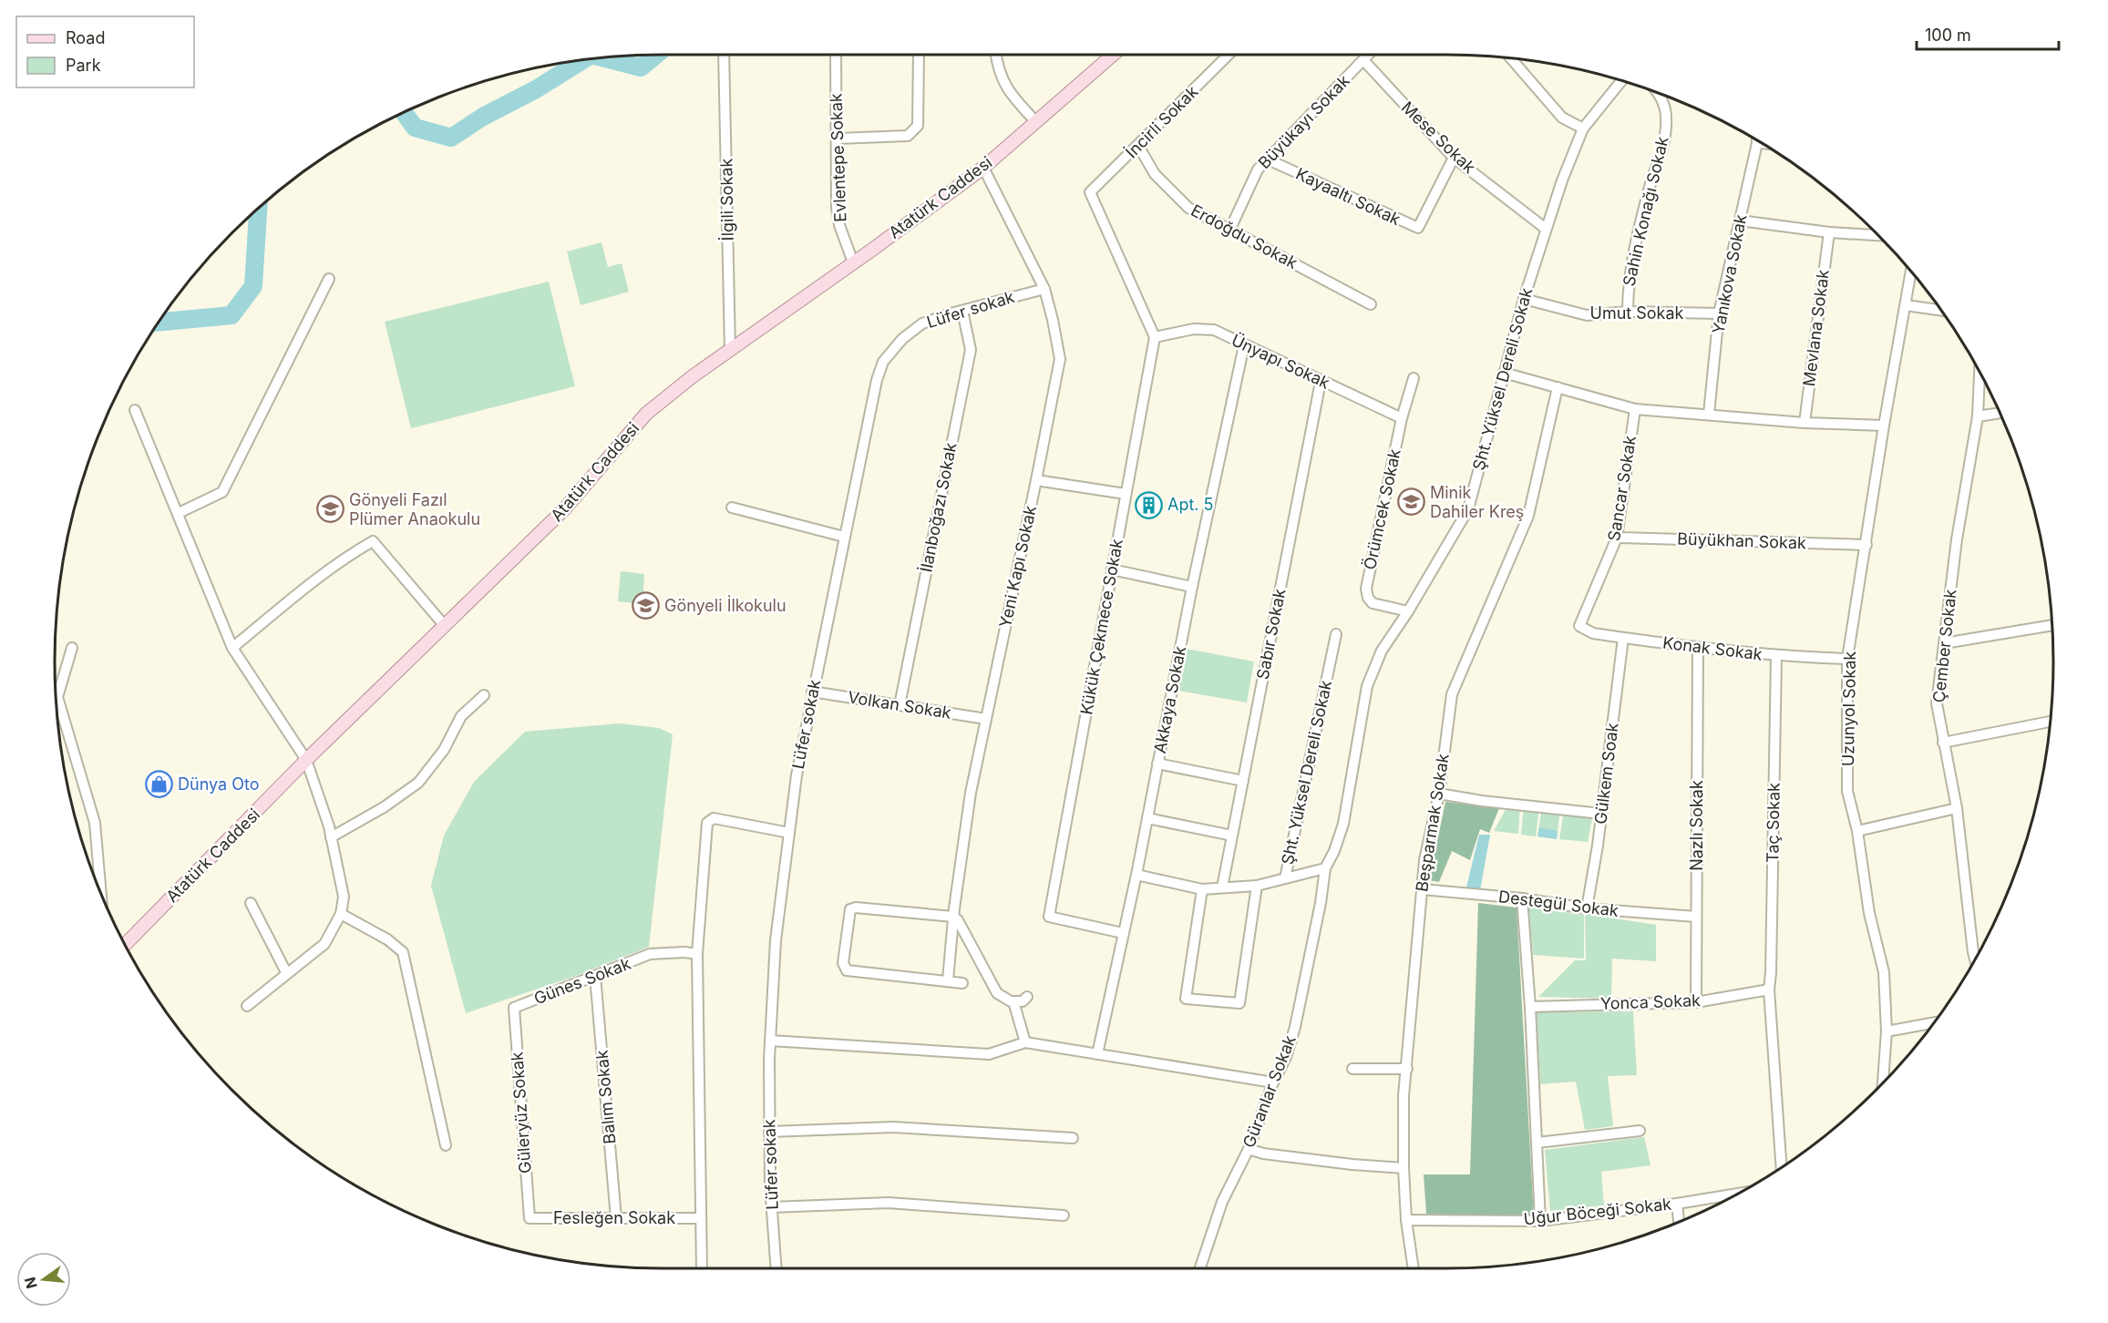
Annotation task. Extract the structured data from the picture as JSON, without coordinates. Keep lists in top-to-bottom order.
{
  "streets": {
    "main road": ["Atatürk Caddesi"],
    "street": [
      "İncirli Sokak",
      "Büyükayı Sokak",
      "Mese Sokak",
      "Evlentepe Sokak",
      "Kayaaltı Sokak",
      "İlgili Sokak",
      "Sahin Konağı Sokak",
      "Erdoğdu Sokak",
      "Yanıkova Sokak",
      "Lüfer sokak",
      "Umut Sokak",
      "Mevlana Sokak",
      "Ünyapı Sokak",
      "Şht. Yüksel Dereli Sokak",
      "Sancar Sokak",
      "İlanboğazı Sokak",
      "Örümcek Sokak",
      "Büyükhan Sokak",
      "Yeni Kapı Sokak",
      "Kükük Çekmece Sokak",
      "Sabır Sokak",
      "Çember Sokak",
      "Konak Sokak",
      "Akkaya Sokak",
      "Volkan Sokak",
      "Uzunyol Sokak",
      "Gülkem Soak",
      "Beşparmak Sokak",
      "Taç Sokak",
      "Nazlı Sokak",
      "Destegül Sokak",
      "Günes Sokak",
      "Yonca Sokak",
      "Güranlar Sokak",
      "Balım Sokak",
      "Güleryüz Sokak",
      "Uğur Böceği Sokak",
      "Fesleğen Sokak"
    ]
  },
  "crossings": [
    ["İncirli Sokak", "Erdoğdu Sokak"],
    ["İncirli Sokak", "Ünyapı Sokak"],
    ["İncirli Sokak", "Kükük Çekmece Sokak"],
    ["Büyükayı Sokak", "Mese Sokak"],
    ["Büyükayı Sokak", "Kayaaltı Sokak"],
    ["Büyükayı Sokak", "Erdoğdu Sokak"],
    ["Mese Sokak", "Kayaaltı Sokak"],
    ["Mese Sokak", "Şht. Yüksel Dereli Sokak"],
    ["Evlentepe Sokak", "Atatürk Caddesi"],
    ["Atatürk Caddesi", "İlgili Sokak"],
    ["Atatürk Caddesi", "Yeni Kapı Sokak"],
    ["Sahin Konağı Sokak", "Umut Sokak"],
    ["Yanıkova Sokak", "Umut Sokak"],
    ["Lüfer sokak", "İlanboğazı Sokak"],
    ["Lüfer sokak", "Yeni Kapı Sokak"],
    ["Lüfer sokak", "Volkan Sokak"],
    ["Umut Sokak", "Şht. Yüksel Dereli Sokak"],
    ["Ünyapı Sokak", "Örümcek Sokak"],
    ["Ünyapı Sokak", "Kükük Çekmece Sokak"],
    ["Ünyapı Sokak", "Sabır Sokak"],
    ["Ünyapı Sokak", "Akkaya Sokak"],
    ["Şht. Yüksel Dereli Sokak", "Örümcek Sokak"],
    ["Şht. Yüksel Dereli Sokak", "Güranlar Sokak"],
    ["Sancar Sokak", "Büyükhan Sokak"],
    ["Sancar Sokak", "Konak Sokak"],
    ["İlanboğazı Sokak", "Volkan Sokak"],
    ["Büyükhan Sokak", "Uzunyol Sokak"],
    ["Yeni Kapı Sokak", "Volkan Sokak"],
    ["Kükük Çekmece Sokak", "Akkaya Sokak"],
    ["Konak Sokak", "Uzunyol Sokak"],
    ["Konak Sokak", "Gülkem Soak"],
    ["Konak Sokak", "Taç Sokak"],
    ["Konak Sokak", "Nazlı Sokak"],
    ["Gülkem Soak", "Destegül Sokak"],
    ["Beşparmak Sokak", "Destegül Sokak"],
    ["Beşparmak Sokak", "Uğur Böceği Sokak"],
    ["Taç Sokak", "Yonca Sokak"],
    ["Nazlı Sokak", "Destegül Sokak"],
    ["Nazlı Sokak", "Yonca Sokak"],
    ["Günes Sokak", "Balım Sokak"],
    ["Günes Sokak", "Güleryüz Sokak"],
    ["Balım Sokak", "Fesleğen Sokak"],
    ["Güleryüz Sokak", "Fesleğen Sokak"]
  ],
  "places": {
    "school or university": ["Minik Dahiler Kreş", "Gönyeli Fazıl Plümer Anaokulu", "Gönyeli İlkokulu"],
    "building": ["Apt. 5"],
    "shop": ["Dünya Oto"]
  },
  "legend": ["Road", "Park"],
  "scale_bar": "100 m",
  "north": "left"
}
